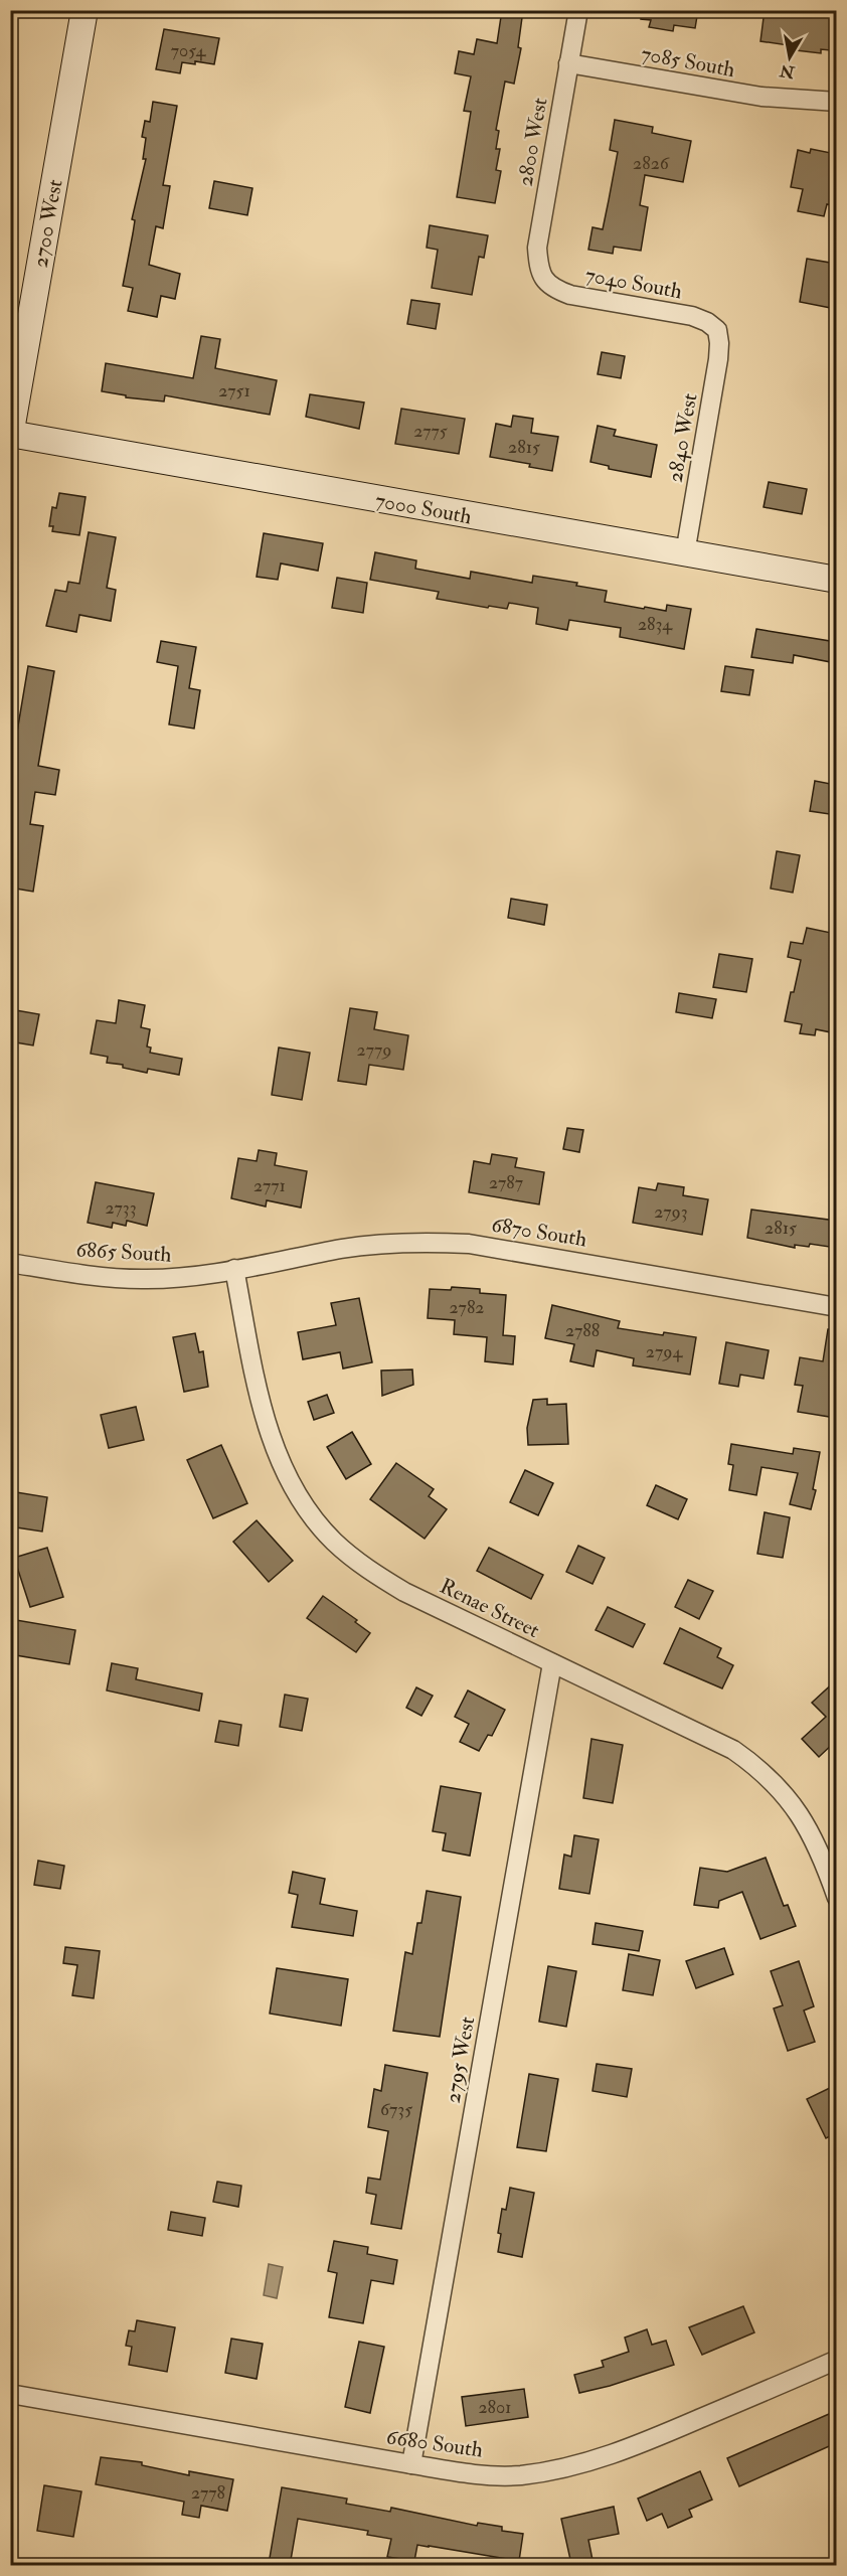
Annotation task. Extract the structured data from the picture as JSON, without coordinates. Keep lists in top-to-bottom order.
{
  "streets": {
    "main road": ["2700 West", "7000 South"],
    "street": [
      "7085 South",
      "2800 West",
      "7040 South",
      "2840 West",
      "6870 South",
      "6865 South",
      "Renae Street",
      "2795 West",
      "6680 South"
    ]
  },
  "crossings": [
    ["7085 South", "2800 West"],
    ["2800 West", "7040 South"],
    ["2700 West", "7000 South"],
    ["7040 South", "2840 West"],
    ["2840 West", "7000 South"],
    ["6870 South", "6865 South"],
    ["6870 South", "Renae Street"],
    ["6865 South", "Renae Street"],
    ["Renae Street", "2795 West"],
    ["2795 West", "6680 South"]
  ],
  "house_numbers": [
    "7054",
    "2826",
    "2751",
    "2775",
    "2815",
    "2834",
    "2779",
    "2787",
    "2771",
    "2733",
    "2793",
    "2815",
    "2782",
    "2788",
    "2794",
    "6735",
    "2801",
    "2778"
  ],
  "north": "bottom"
}
